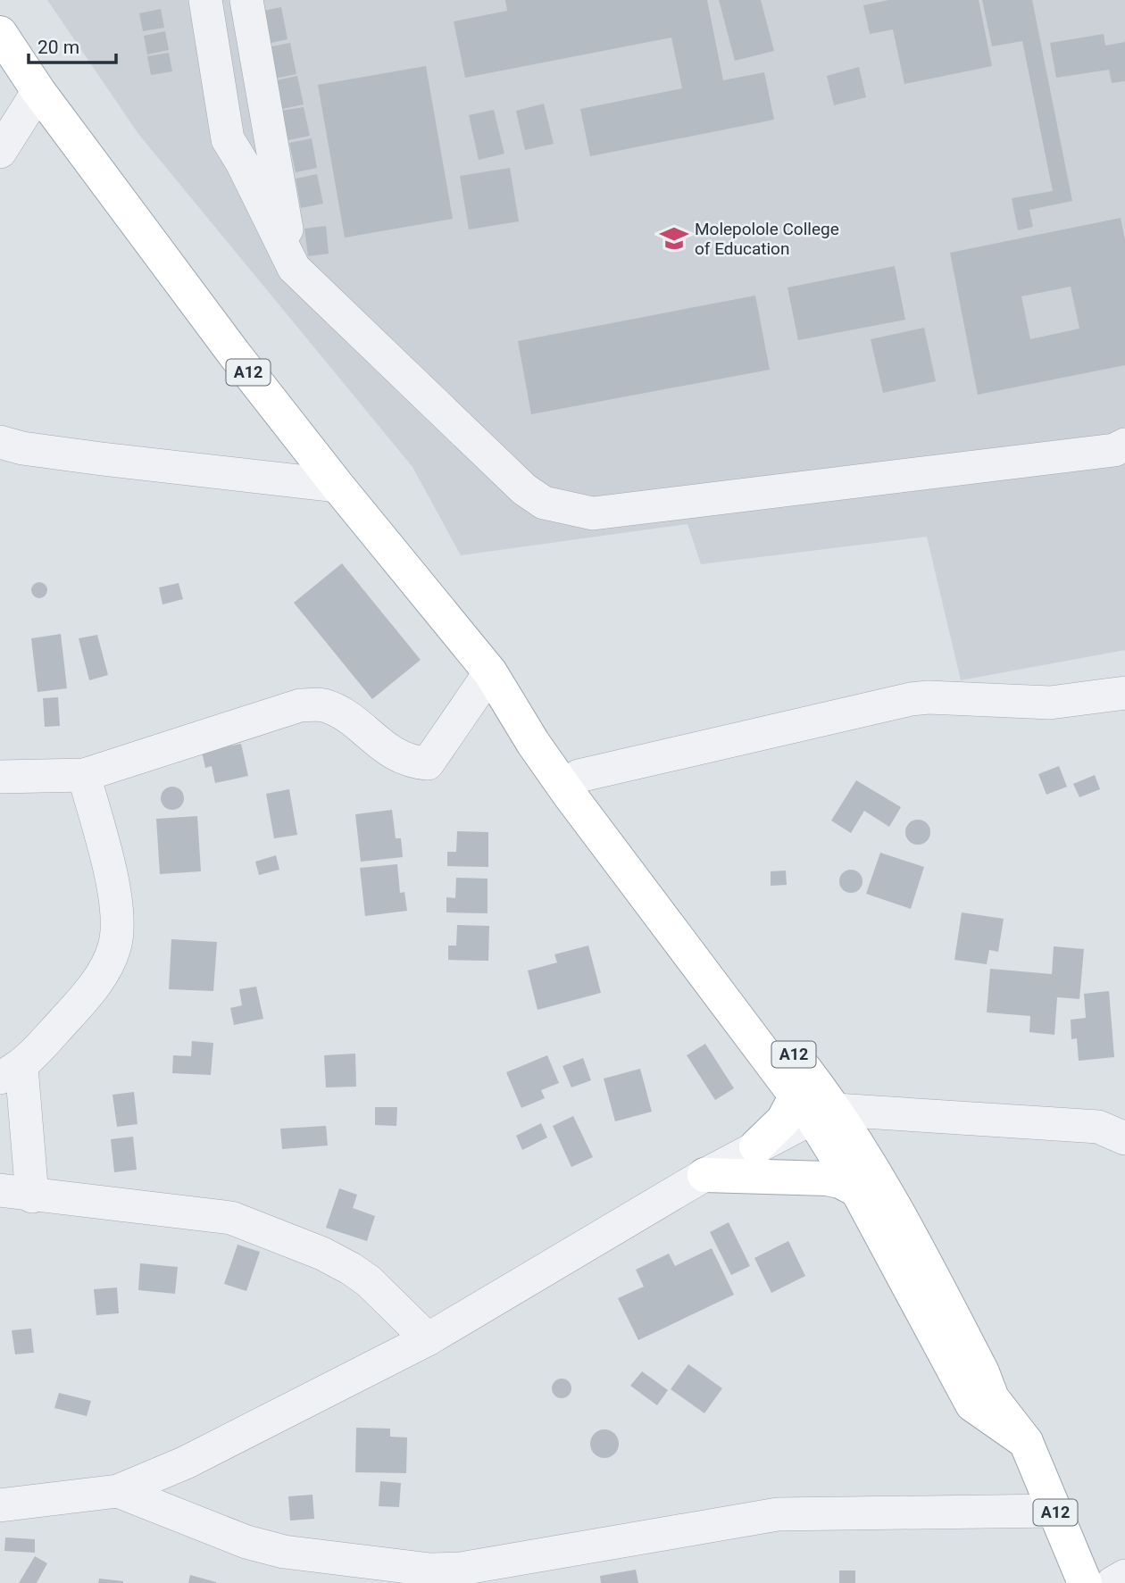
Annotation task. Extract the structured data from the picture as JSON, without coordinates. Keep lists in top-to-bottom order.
{
  "streets": {
    "main road": ["A12"]
  },
  "places": {
    "school or university": ["Molepolole College of Education"]
  },
  "scale_bar": "20 m"
}
